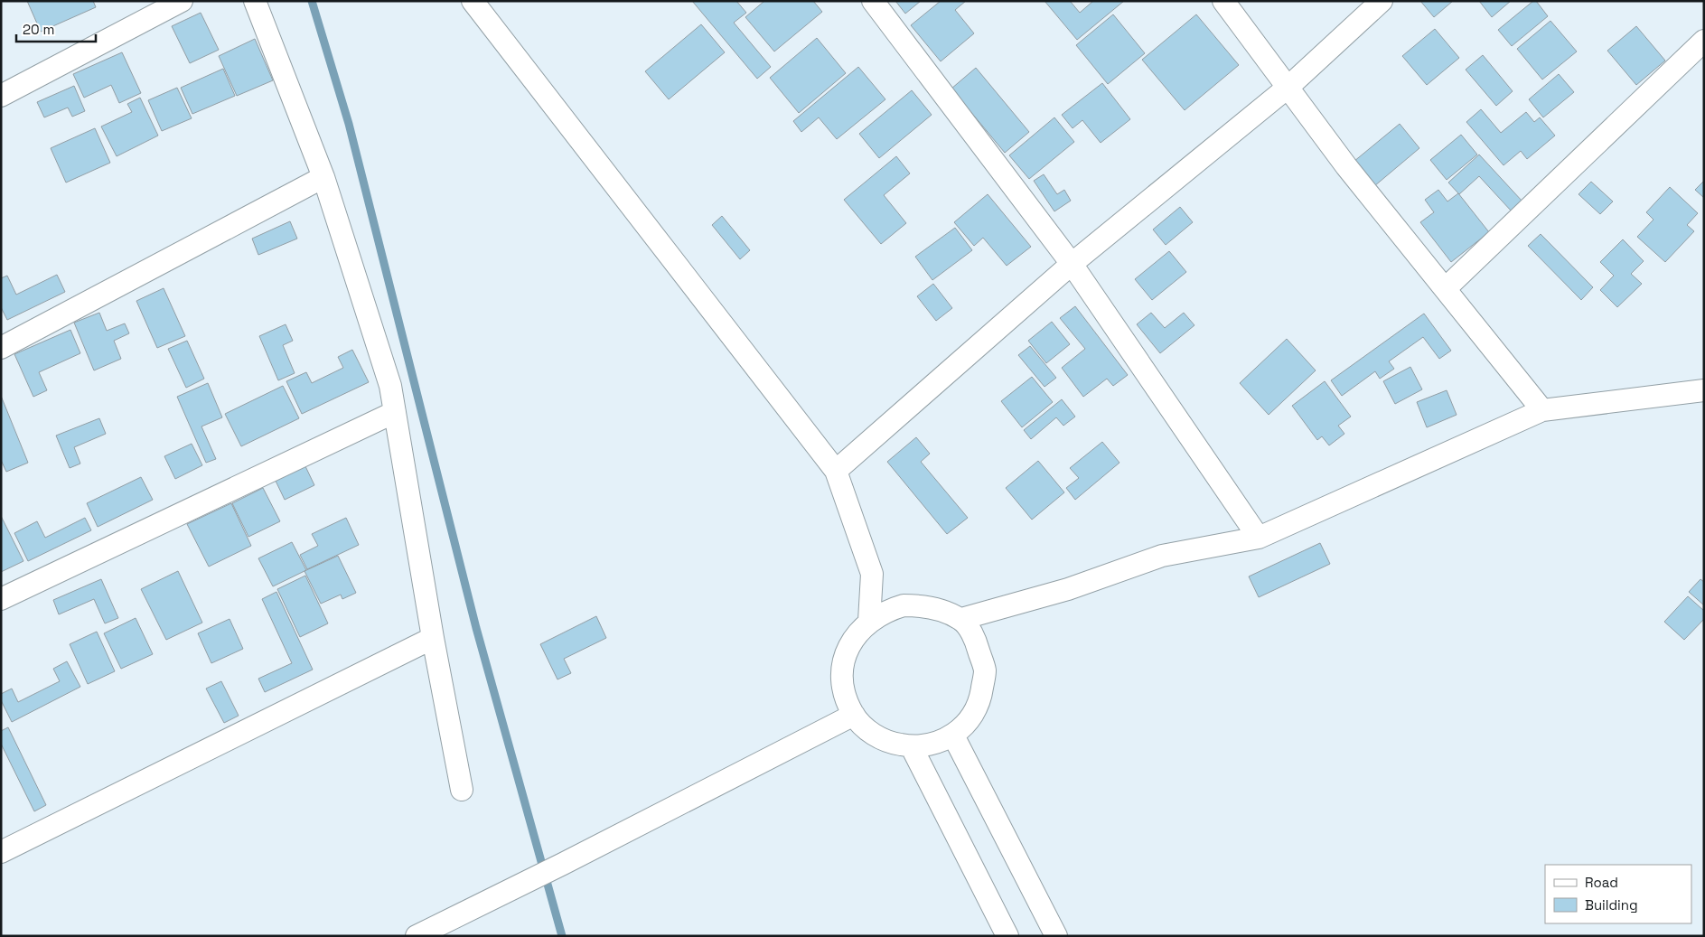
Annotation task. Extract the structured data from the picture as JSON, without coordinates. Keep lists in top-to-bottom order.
{
  "legend": ["Road", "Building"],
  "scale_bar": "20 m"
}
